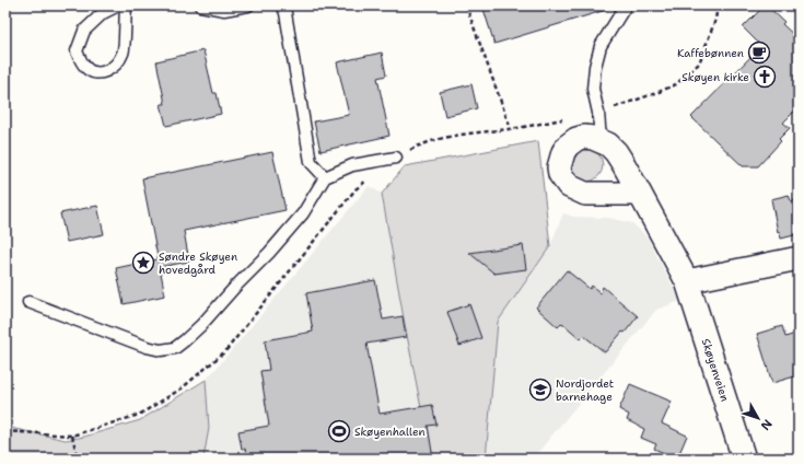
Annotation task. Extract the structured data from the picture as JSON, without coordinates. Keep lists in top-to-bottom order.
{
  "streets": {
    "street": ["Skøyenveien"]
  },
  "places": {
    "cafe": ["Kaffebønnen"],
    "church": ["Skøyen kirke"],
    "place": ["Søndre Skøyen hovedgård"],
    "school or university": ["Nordjordet barnehage"],
    "sports": ["Skøyenhallen"]
  },
  "north": "bottom right"
}
